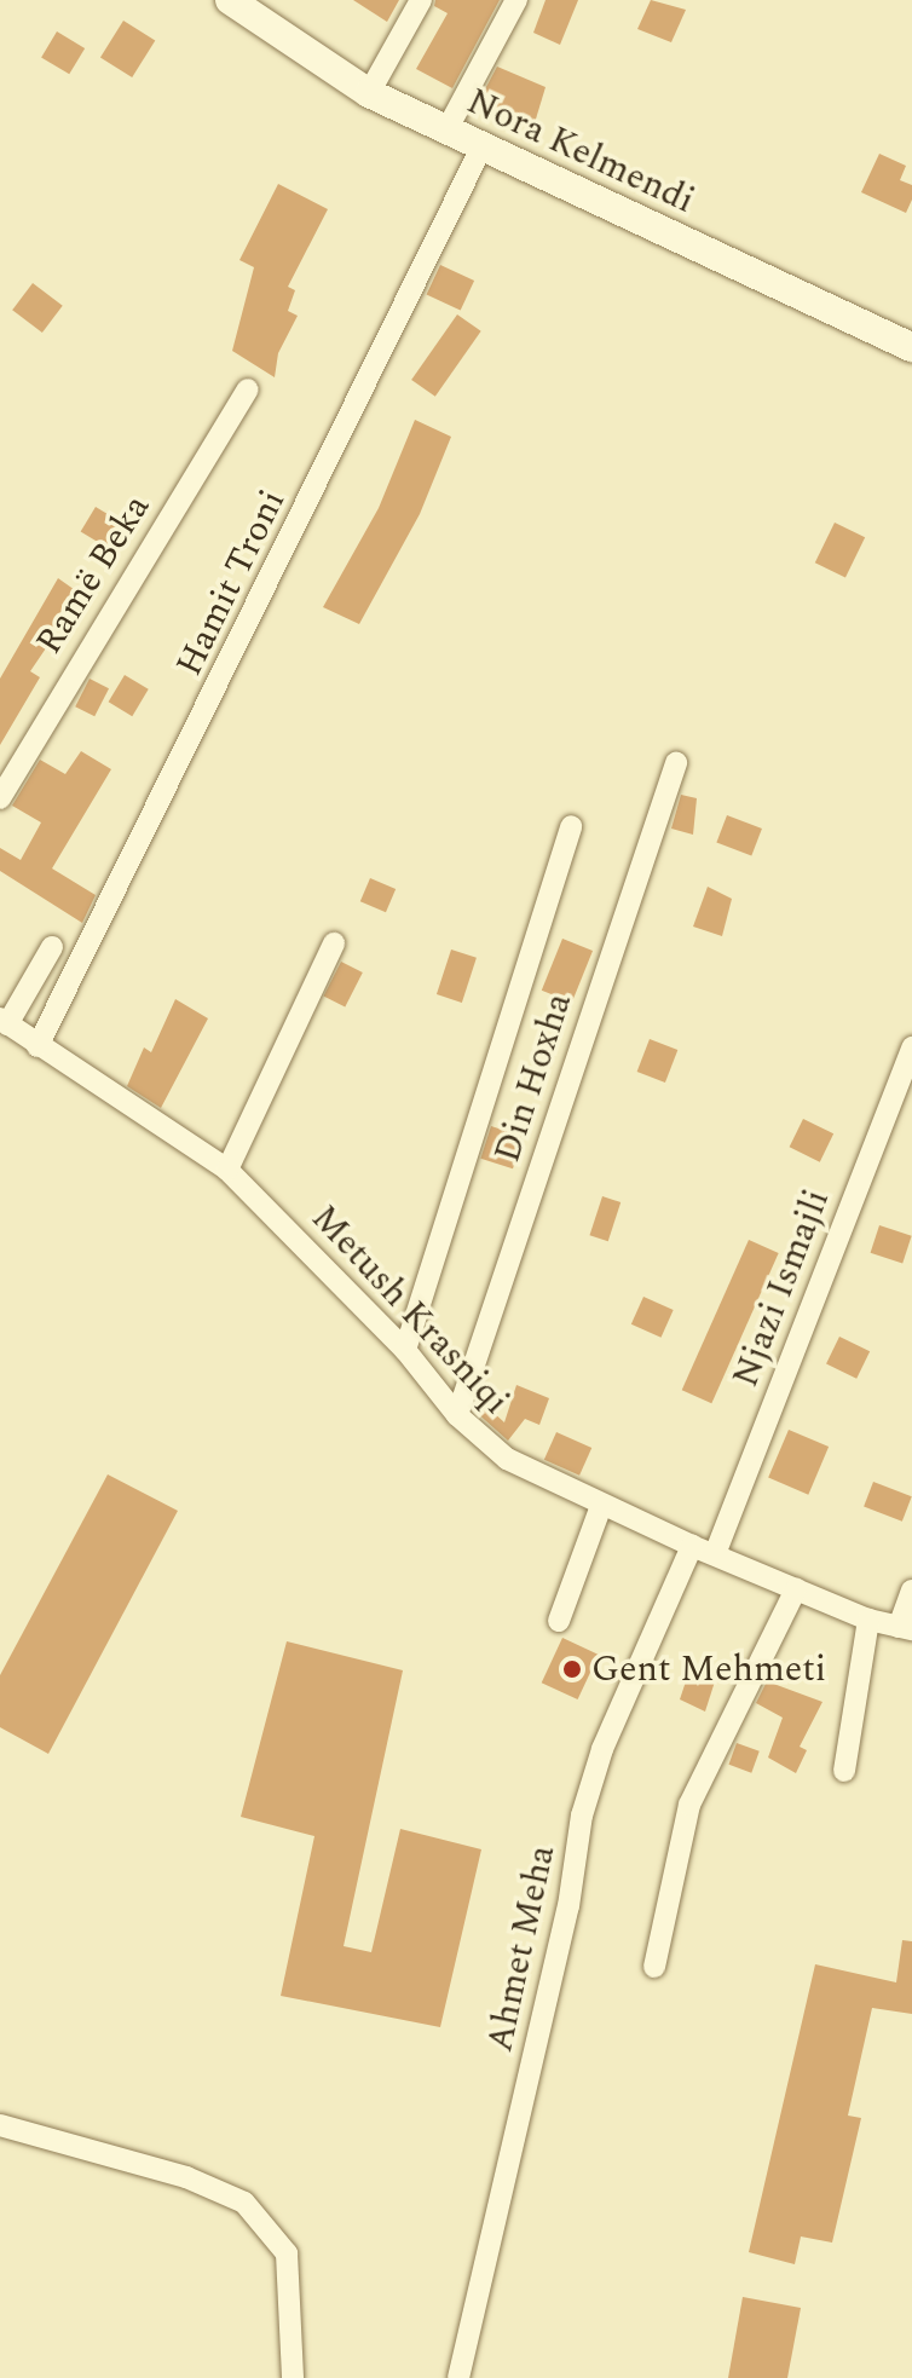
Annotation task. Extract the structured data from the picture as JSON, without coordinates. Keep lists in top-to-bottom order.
{
  "streets": {
    "street": [
      "Nora Kelmendi",
      "Ramë Beka",
      "Hamit Troni",
      "Din Hoxha",
      "Njazi Ismajli",
      "Metush Krasniqi",
      "Ahmet Meha"
    ]
  },
  "crossings": [
    ["Nora Kelmendi", "Hamit Troni"],
    ["Hamit Troni", "Metush Krasniqi"],
    ["Din Hoxha", "Metush Krasniqi"],
    ["Njazi Ismajli", "Metush Krasniqi"],
    ["Metush Krasniqi", "Ahmet Meha"]
  ],
  "places": ["Gent Mehmeti"]
}
